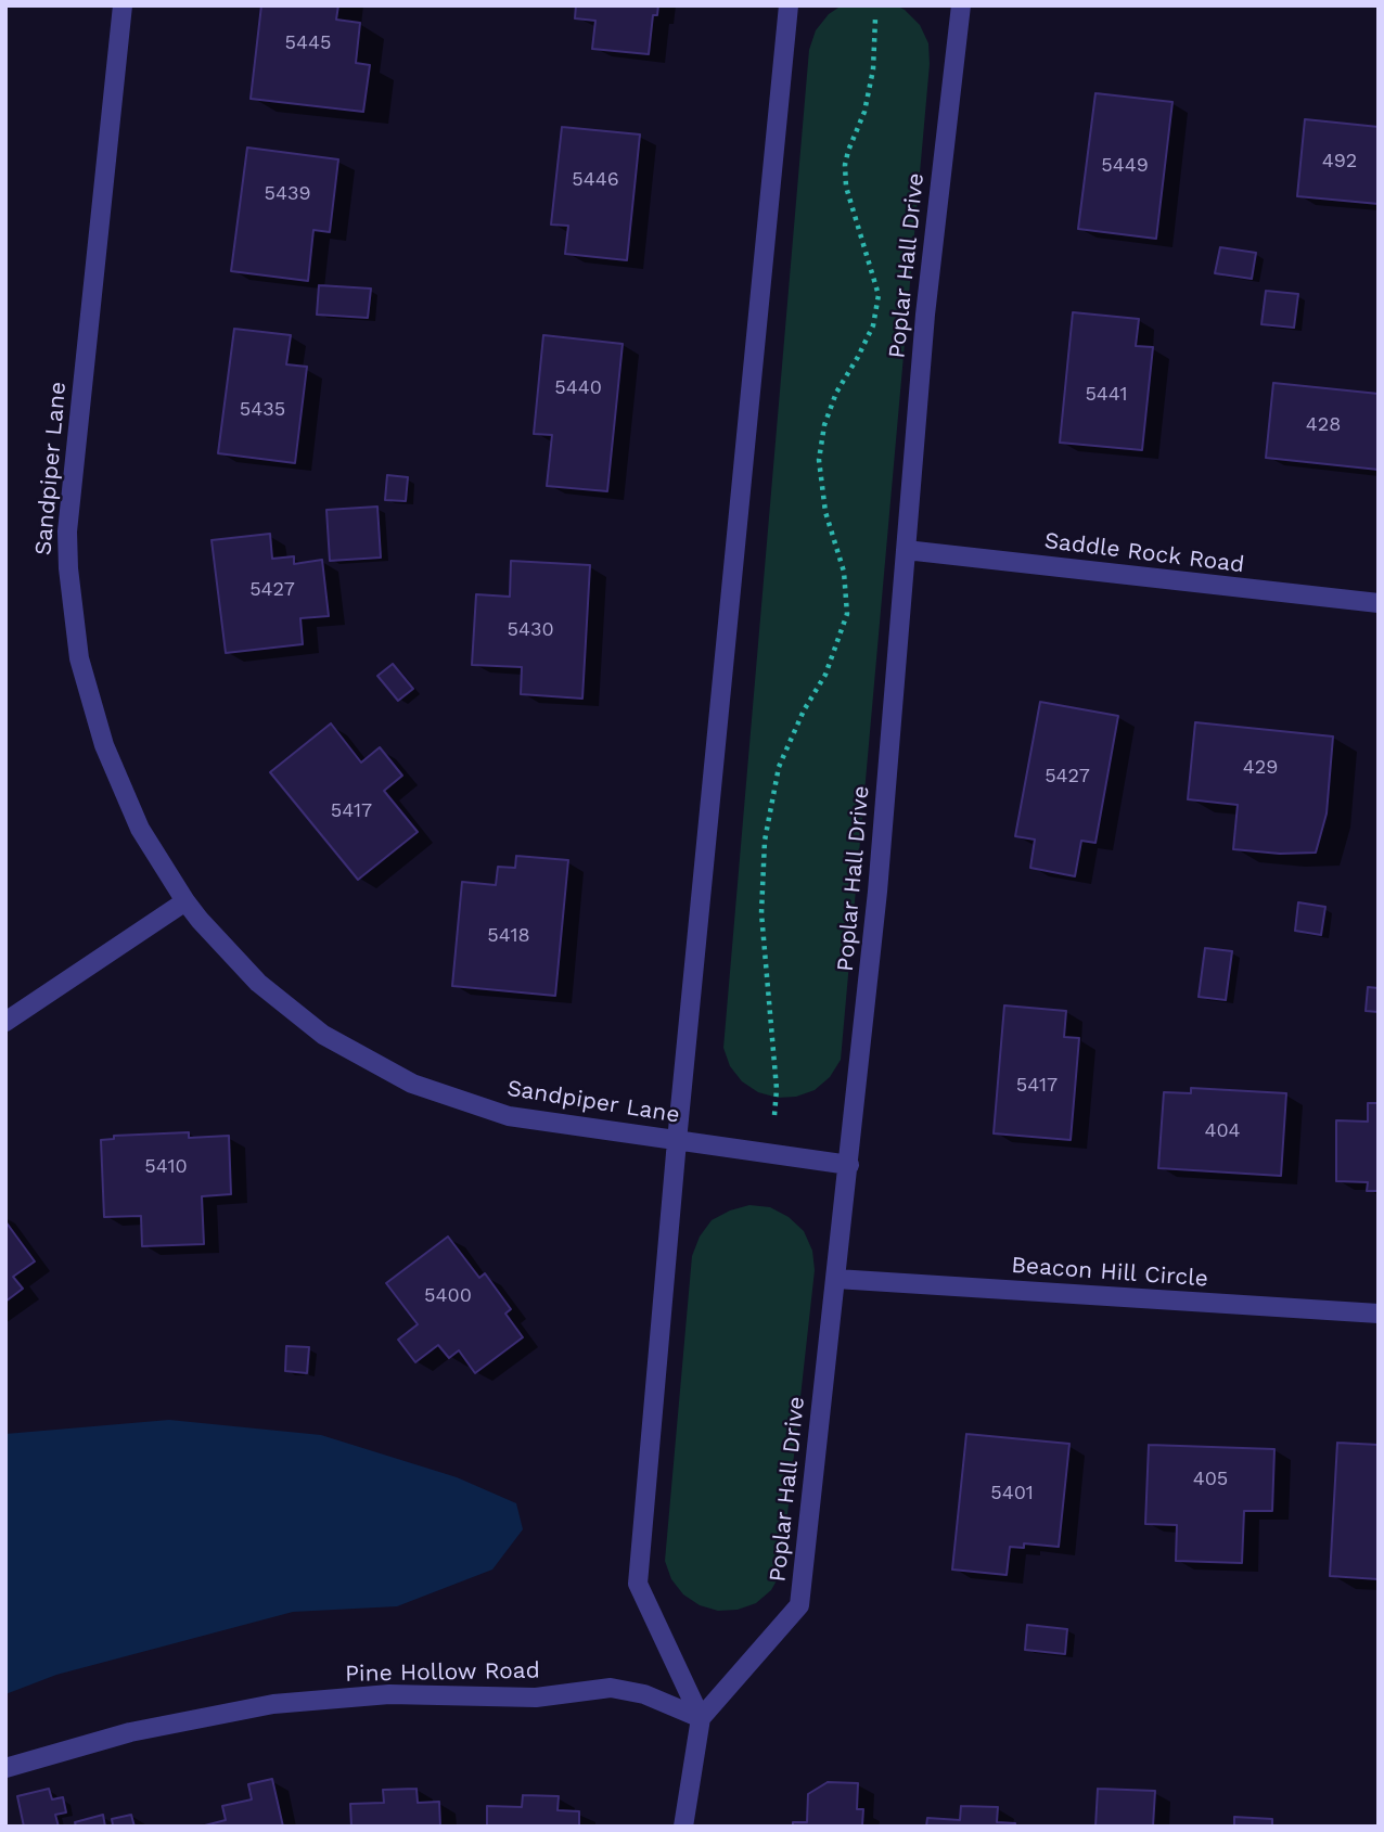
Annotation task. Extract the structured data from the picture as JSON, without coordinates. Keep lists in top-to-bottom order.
{
  "streets": {
    "street": [
      "Poplar Hall Drive",
      "Sandpiper Lane",
      "Saddle Rock Road",
      "Beacon Hill Circle",
      "Pine Hollow Road"
    ]
  },
  "crossings": [
    ["Poplar Hall Drive", "Sandpiper Lane"],
    ["Poplar Hall Drive", "Saddle Rock Road"],
    ["Poplar Hall Drive", "Beacon Hill Circle"],
    ["Poplar Hall Drive", "Pine Hollow Road"]
  ],
  "house_numbers": [
    "5445",
    "492",
    "5449",
    "5446",
    "5439",
    "5440",
    "5441",
    "5435",
    "428",
    "5427",
    "5430",
    "429",
    "5427",
    "5417",
    "5418",
    "5417",
    "404",
    "5410",
    "5400",
    "405",
    "5401"
  ]
}
